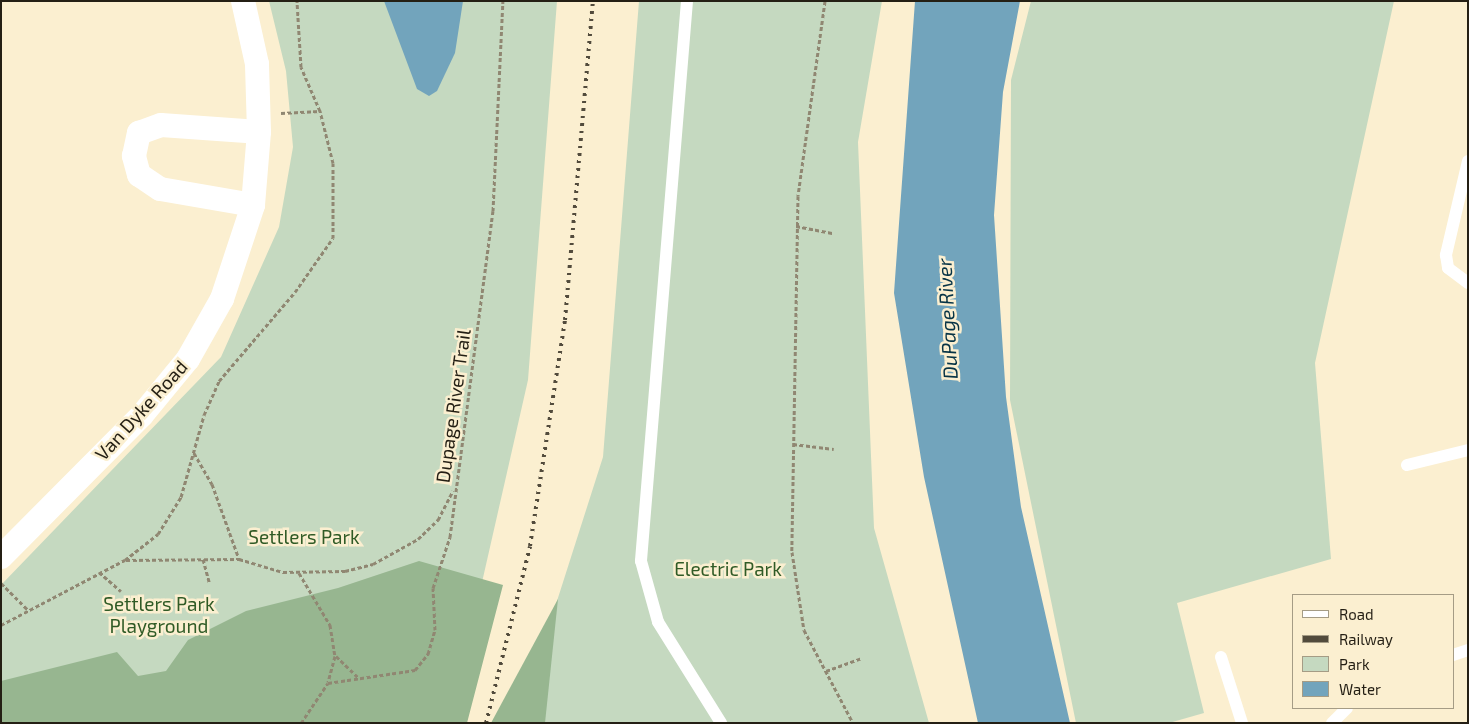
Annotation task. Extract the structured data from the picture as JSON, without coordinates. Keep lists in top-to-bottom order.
{
  "streets": {
    "street": ["Van Dyke Road"],
    "path": ["Dupage River Trail"]
  },
  "water": ["DuPage River"],
  "parks": ["Settlers Park", "Electric Park", "Settlers Park Playground"],
  "legend": [
    "Road",
    "Railway",
    "Park",
    "Water"
  ]
}
